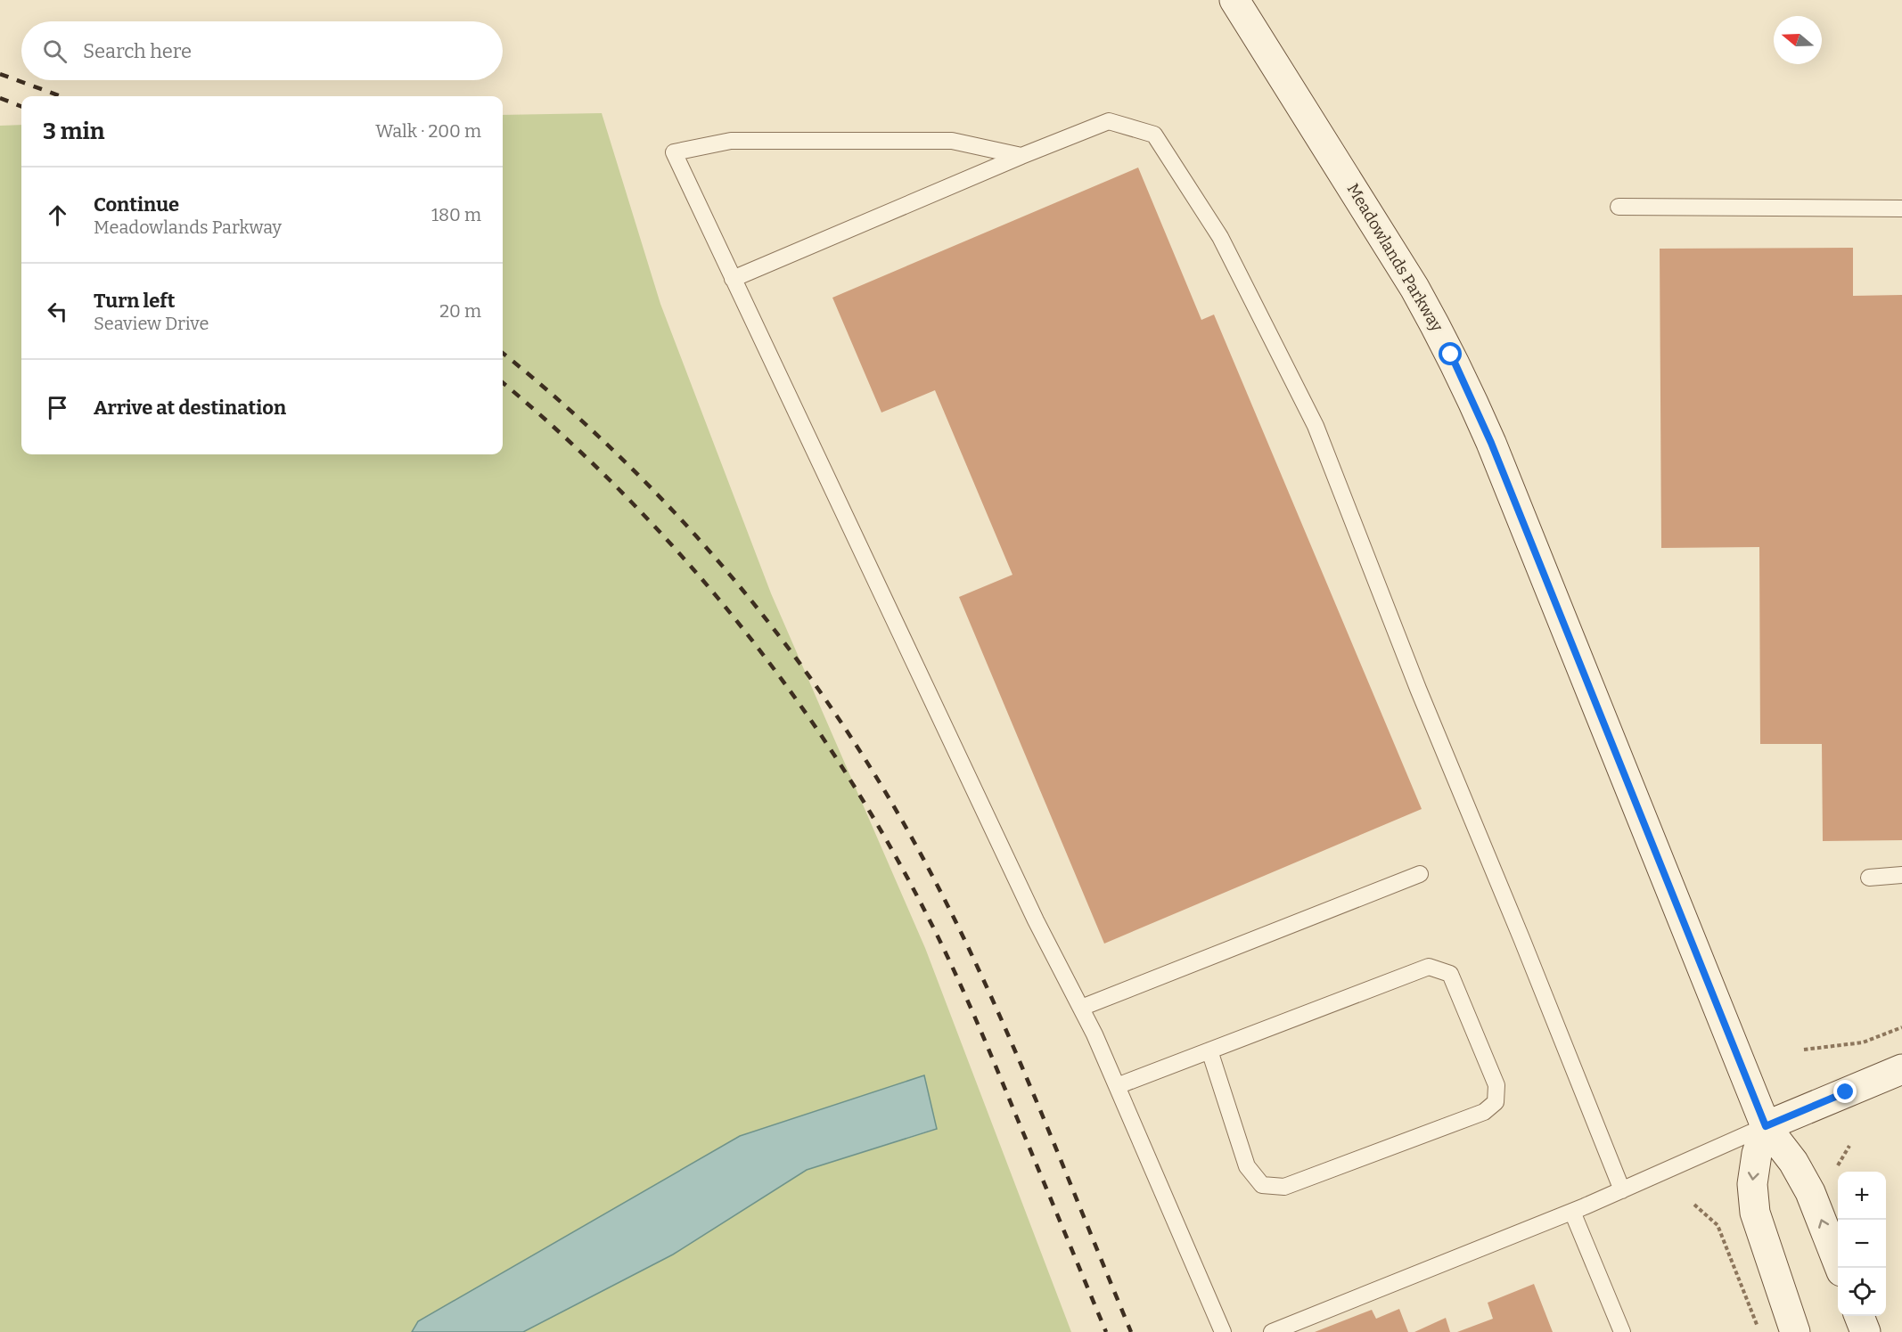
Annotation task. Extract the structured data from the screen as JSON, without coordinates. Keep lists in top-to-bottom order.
{
  "streets": {
    "main road": ["Meadowlands Parkway"]
  },
  "north": "left",
  "page": {
    "search": "Search here",
    "heading": ["3 min", "Walk · 200 m"],
    "list": [
      ["Continue", "Meadowlands Parkway", "180 m"],
      ["Turn left", "Seaview Drive", "20 m"],
      "Arrive at destination"
    ],
    "map_buttons": ["+", "−"]
  }
}
